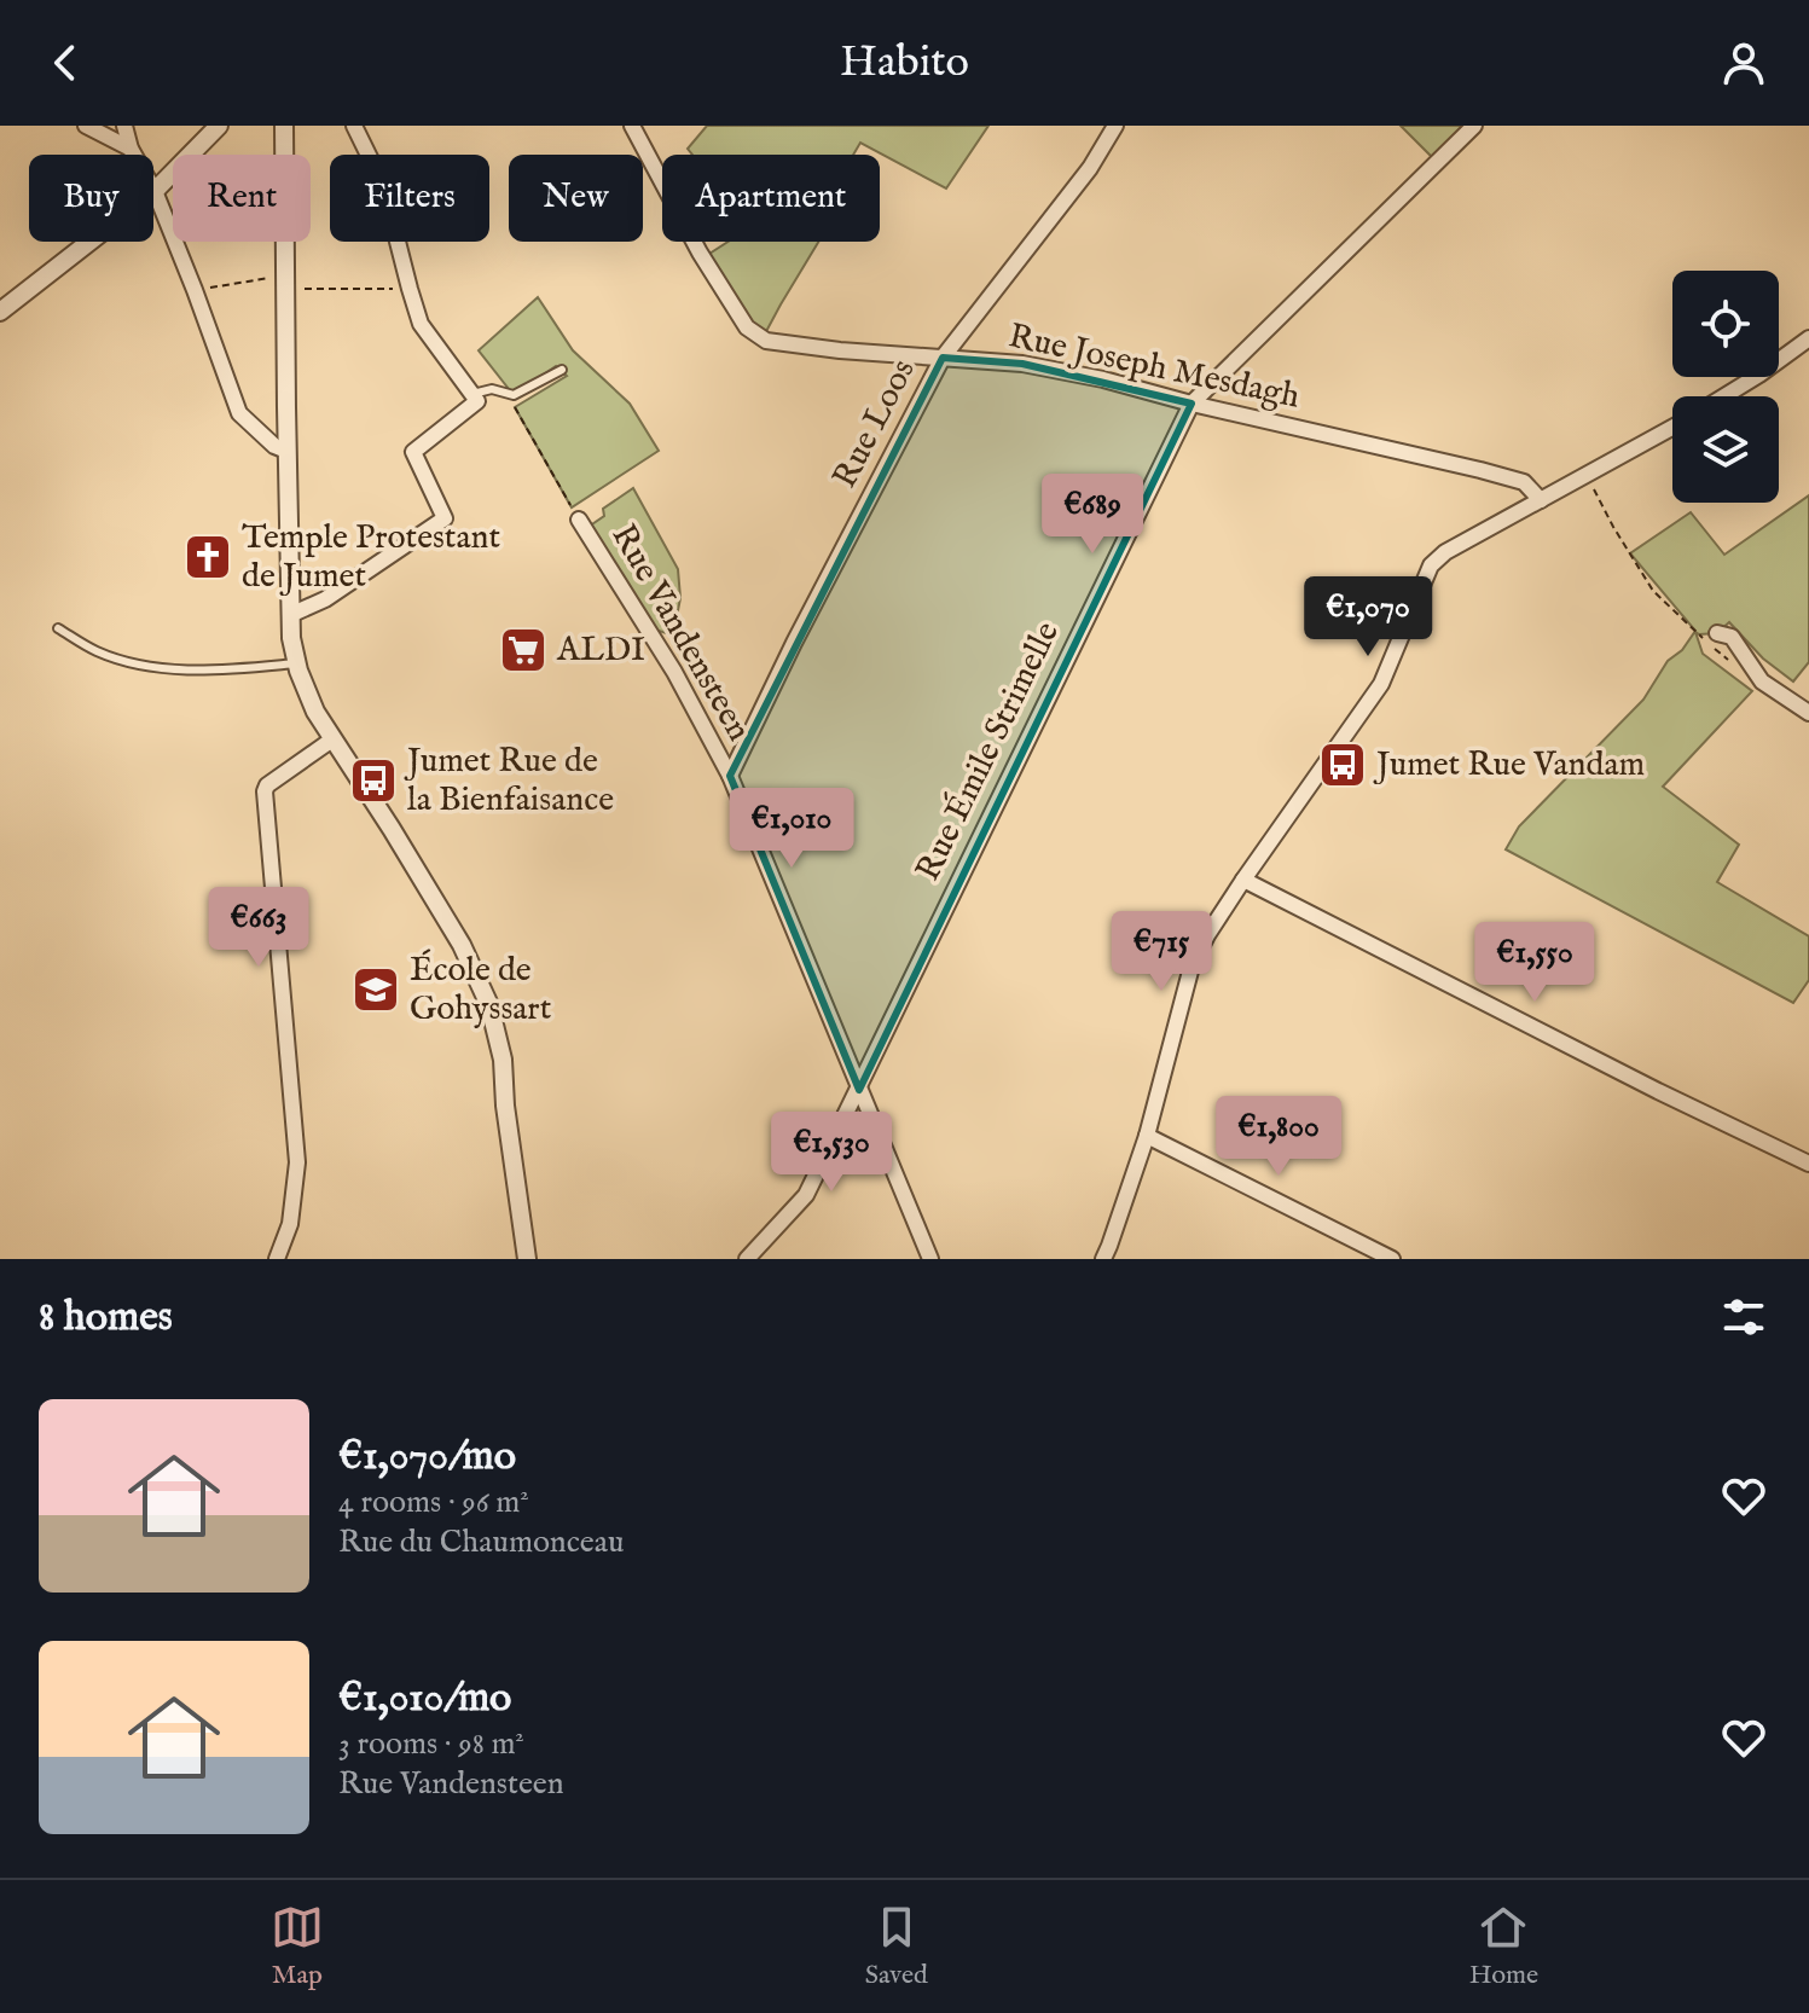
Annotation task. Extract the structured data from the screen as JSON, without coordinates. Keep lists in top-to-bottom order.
{
  "streets": {
    "street": [
      "Rue Joseph Mesdagh",
      "Rue Loos",
      "Rue Vandensteen",
      "Rue Émile Strimelle"
    ]
  },
  "crossings": [
    ["Rue Joseph Mesdagh", "Rue Loos"],
    ["Rue Joseph Mesdagh", "Rue Émile Strimelle"],
    ["Rue Loos", "Rue Vandensteen"],
    ["Rue Vandensteen", "Rue Émile Strimelle"]
  ],
  "places": {
    "church": ["Temple Protestant de Jumet"],
    "supermarket": ["ALDI"],
    "bus stop": ["Jumet Rue Vandam", "Jumet Rue de la Bienfaisance"],
    "school or university": ["École de Gohyssart"]
  },
  "page": {
    "header": "Habito",
    "chip": [
      "Buy",
      "Rent",
      "Filters",
      "New",
      "Apartment"
    ],
    "price": [
      "€689",
      "€1,070",
      "€1,010",
      "€663",
      "€715",
      "€1,550",
      "€1,800",
      "€1,530"
    ],
    "heading": "8 homes",
    "list": [
      {
        "name": "€1,070/mo",
        "note": "4 rooms · 96 m² · Rue du Chaumonceau"
      },
      {
        "name": "€1,010/mo",
        "note": "3 rooms · 98 m² · Rue Vandensteen"
      }
    ],
    "tabs": ["Map", "Saved", "Home"]
  }
}
